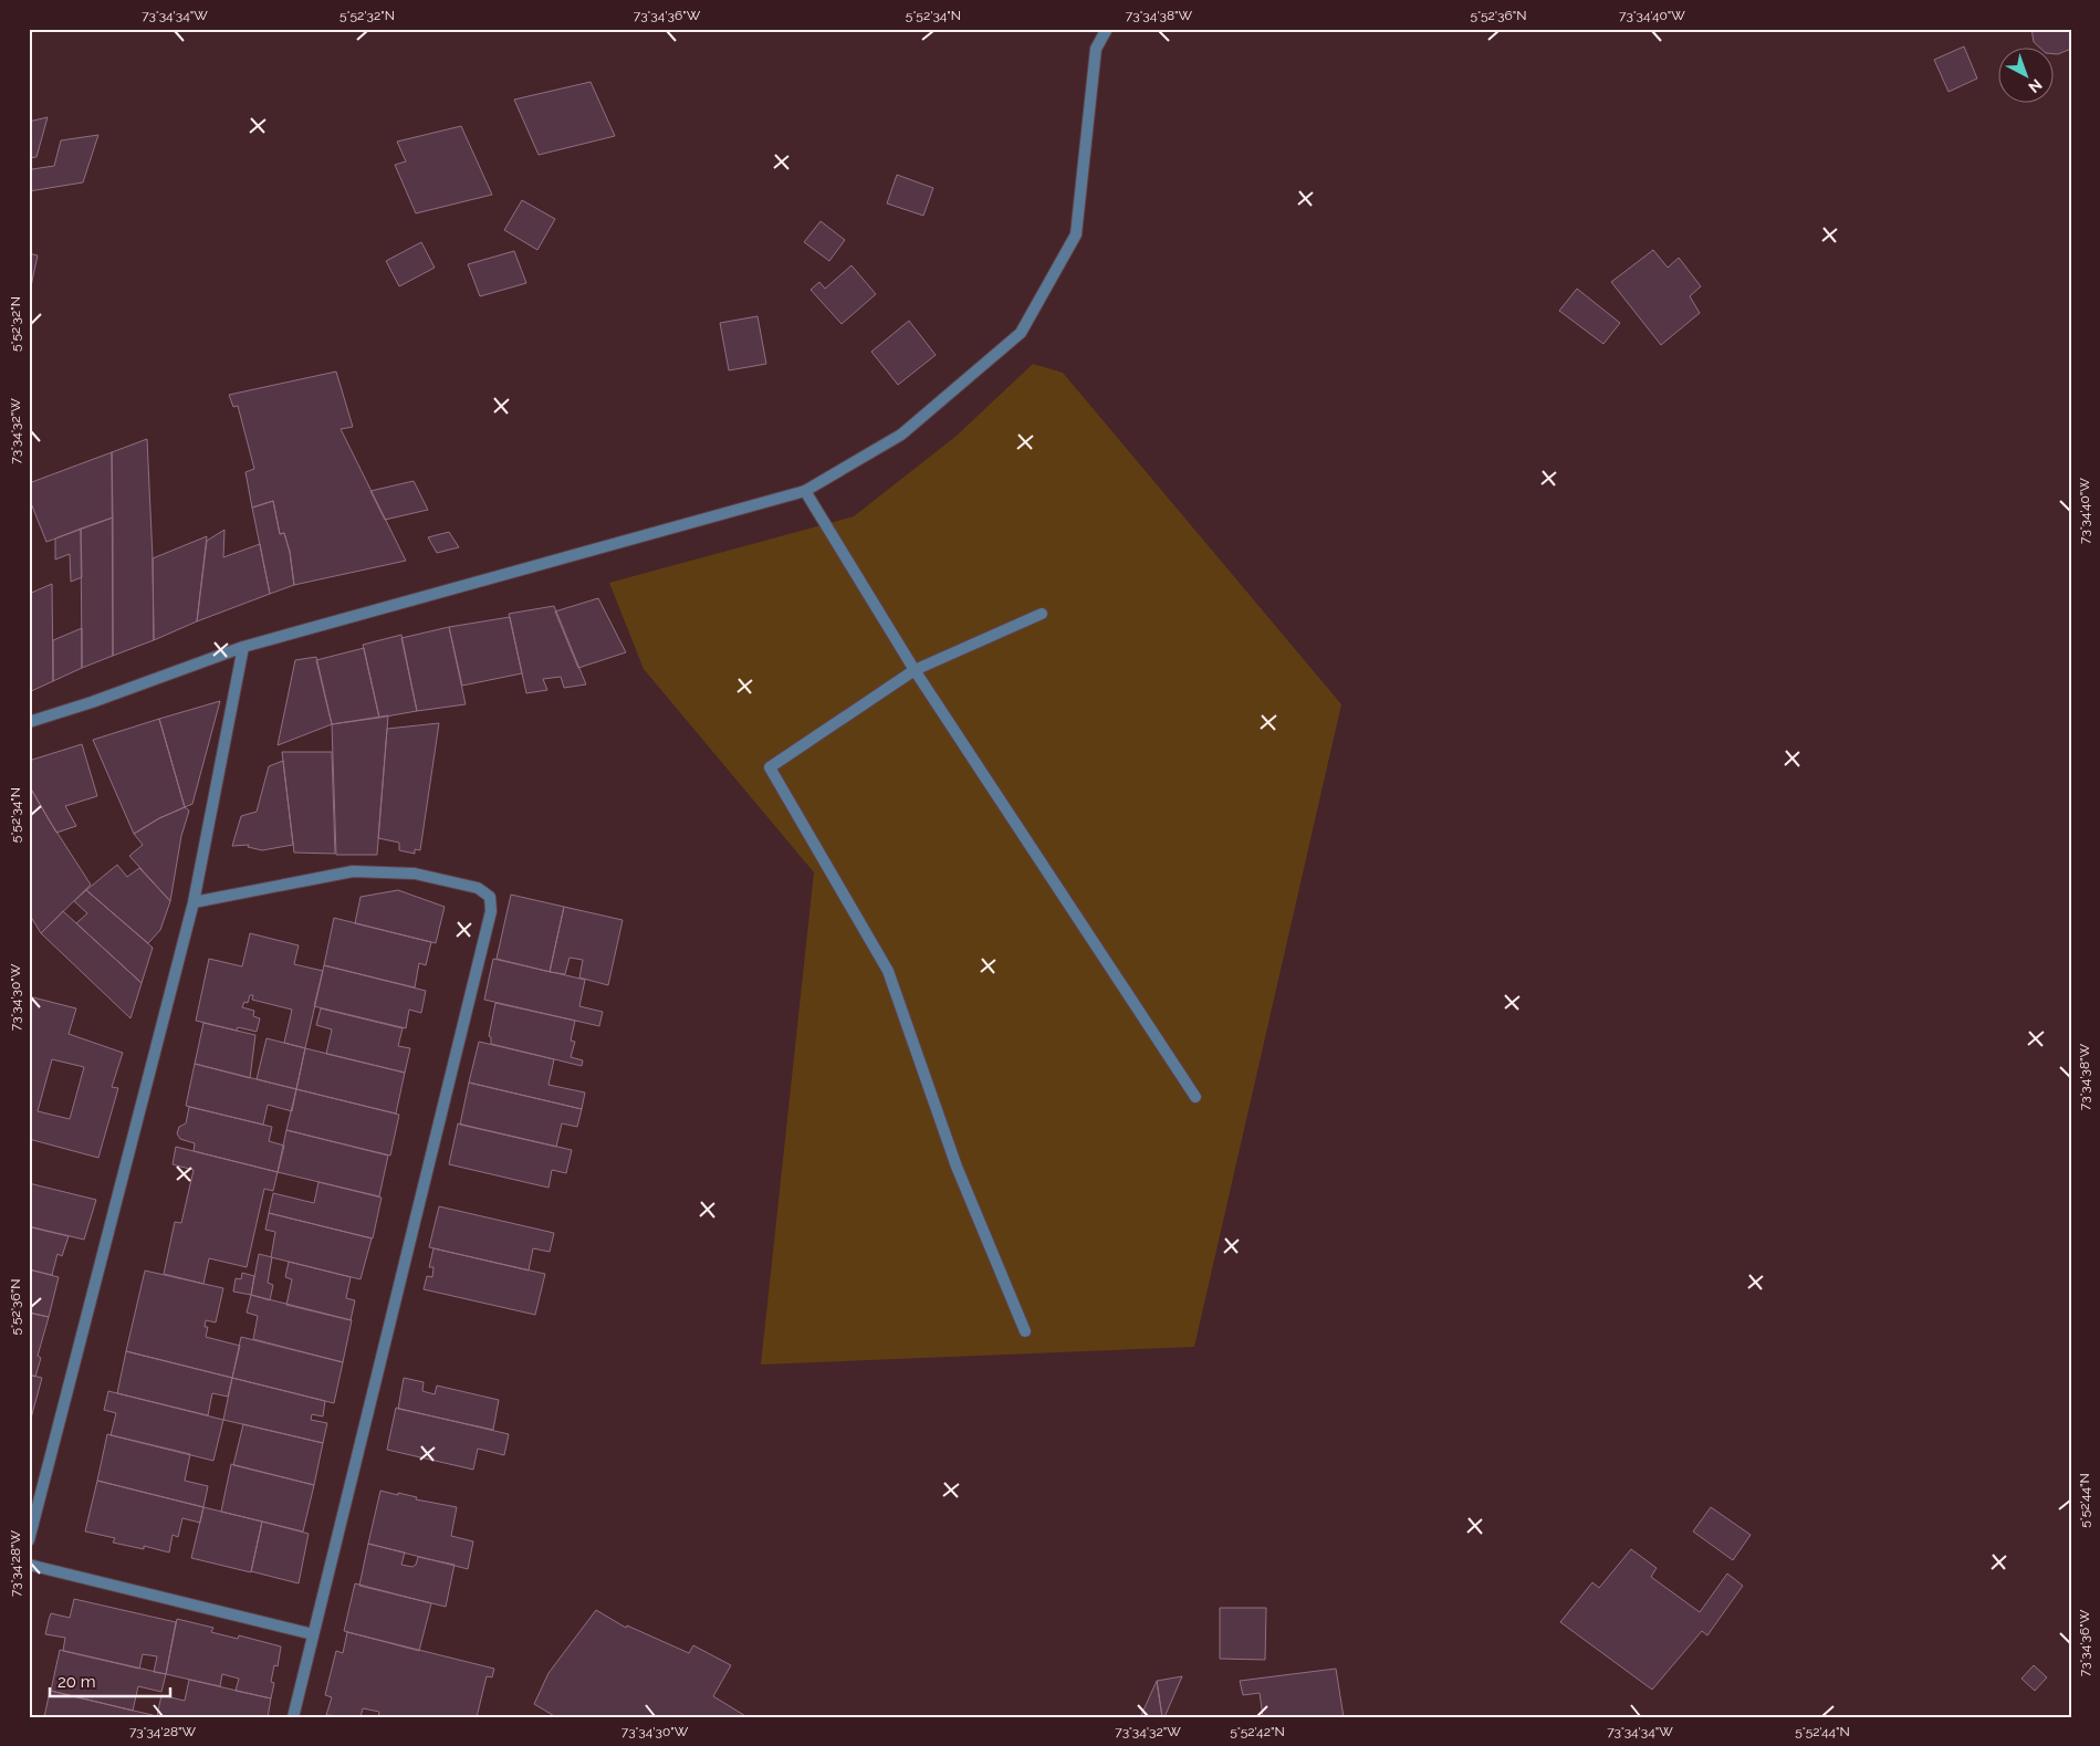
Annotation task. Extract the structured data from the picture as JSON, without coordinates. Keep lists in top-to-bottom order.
{
  "scale_bar": "20 m",
  "north": "bottom right",
  "coordinates": [
    "73°34'34\"W",
    "5°52'32\"N",
    "73°34'36\"W",
    "5°52'34\"N",
    "73°34'38\"W",
    "5°52'36\"N",
    "73°34'40\"W",
    "73°34'32\"W",
    "73°34'30\"W",
    "5°52'44\"N",
    "73°34'28\"W",
    "5°52'42\"N"
  ]
}
